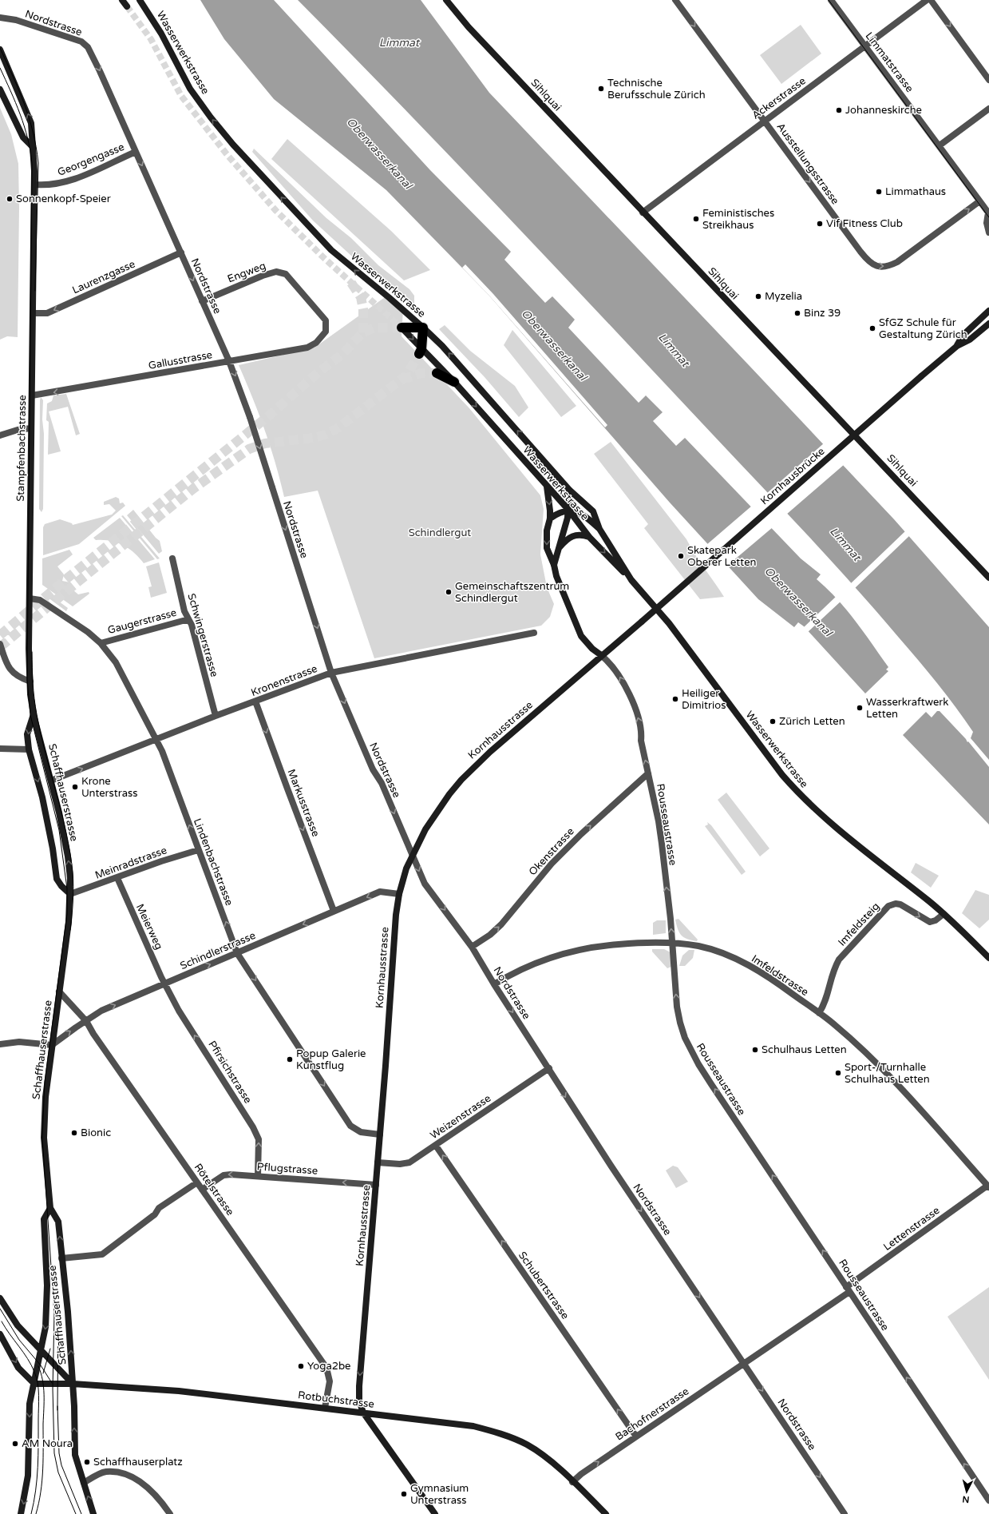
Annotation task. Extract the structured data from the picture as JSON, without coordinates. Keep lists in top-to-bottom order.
{
  "streets": {
    "street": [
      "Nordstrasse",
      "Wasserwerkstrasse",
      "Limmatstrasse",
      "Sihlquai",
      "Ackerstrasse",
      "Georgengasse",
      "Ausstellungsstrasse",
      "Engweg",
      "Laurenzgasse",
      "Gallusstrasse",
      "Stampfenbachstrasse",
      "Kornhausbrücke",
      "Gaugerstrasse",
      "Schwingerstrasse",
      "Kronenstrasse",
      "Kornhausstrasse",
      "Schaffhauserstrasse",
      "Markusstrasse",
      "Rousseaustrasse",
      "Okenstrasse",
      "Lindenbachstrasse",
      "Meinradstrasse",
      "Imfeldsteig",
      "Meierweg",
      "Schindlerstrasse",
      "Imfeldstrasse",
      "Pfirsichstrasse",
      "Weizenstrasse",
      "Pflugstrasse",
      "Rötelstrasse",
      "Lettenstrasse",
      "Schubertstrasse",
      "Rotbuchstrasse",
      "Bachofnerstrasse"
    ]
  },
  "crossings": [
    ["Nordstrasse", "Georgengasse"],
    ["Nordstrasse", "Engweg"],
    ["Nordstrasse", "Laurenzgasse"],
    ["Nordstrasse", "Gallusstrasse"],
    ["Nordstrasse", "Kronenstrasse"],
    ["Nordstrasse", "Kornhausstrasse"],
    ["Nordstrasse", "Okenstrasse"],
    ["Nordstrasse", "Imfeldstrasse"],
    ["Nordstrasse", "Weizenstrasse"],
    ["Nordstrasse", "Lettenstrasse"],
    ["Nordstrasse", "Bachofnerstrasse"],
    ["Wasserwerkstrasse", "Rousseaustrasse"],
    ["Wasserwerkstrasse", "Imfeldsteig"],
    ["Limmatstrasse", "Ackerstrasse"],
    ["Limmatstrasse", "Ausstellungsstrasse"],
    ["Sihlquai", "Ackerstrasse"],
    ["Ackerstrasse", "Ausstellungsstrasse"],
    ["Georgengasse", "Stampfenbachstrasse"],
    ["Engweg", "Gallusstrasse"],
    ["Laurenzgasse", "Stampfenbachstrasse"],
    ["Gallusstrasse", "Stampfenbachstrasse"],
    ["Stampfenbachstrasse", "Schaffhauserstrasse"],
    ["Stampfenbachstrasse", "Lindenbachstrasse"],
    ["Kornhausbrücke", "Kornhausstrasse"],
    ["Gaugerstrasse", "Schwingerstrasse"],
    ["Gaugerstrasse", "Lindenbachstrasse"],
    ["Schwingerstrasse", "Kronenstrasse"],
    ["Kronenstrasse", "Schaffhauserstrasse"],
    ["Kronenstrasse", "Markusstrasse"],
    ["Kronenstrasse", "Lindenbachstrasse"],
    ["Kornhausstrasse", "Rousseaustrasse"],
    ["Kornhausstrasse", "Lindenbachstrasse"],
    ["Kornhausstrasse", "Schindlerstrasse"],
    ["Kornhausstrasse", "Weizenstrasse"],
    ["Kornhausstrasse", "Pflugstrasse"],
    ["Kornhausstrasse", "Rotbuchstrasse"],
    ["Schaffhauserstrasse", "Meinradstrasse"],
    ["Schaffhauserstrasse", "Schindlerstrasse"],
    ["Schaffhauserstrasse", "Rötelstrasse"],
    ["Schaffhauserstrasse", "Rotbuchstrasse"],
    ["Markusstrasse", "Schindlerstrasse"],
    ["Rousseaustrasse", "Okenstrasse"],
    ["Rousseaustrasse", "Imfeldstrasse"],
    ["Rousseaustrasse", "Lettenstrasse"],
    ["Lindenbachstrasse", "Meinradstrasse"],
    ["Lindenbachstrasse", "Schindlerstrasse"],
    ["Meinradstrasse", "Meierweg"],
    ["Imfeldsteig", "Imfeldstrasse"],
    ["Meierweg", "Schindlerstrasse"],
    ["Meierweg", "Pfirsichstrasse"],
    ["Schindlerstrasse", "Pfirsichstrasse"],
    ["Schindlerstrasse", "Rötelstrasse"],
    ["Imfeldstrasse", "Lettenstrasse"],
    ["Pfirsichstrasse", "Pflugstrasse"],
    ["Weizenstrasse", "Schubertstrasse"],
    ["Pflugstrasse", "Rötelstrasse"],
    ["Rötelstrasse", "Rotbuchstrasse"],
    ["Lettenstrasse", "Bachofnerstrasse"],
    ["Schubertstrasse", "Bachofnerstrasse"],
    ["Rotbuchstrasse", "Bachofnerstrasse"]
  ],
  "one_way": [
    "Nordstrasse",
    "Laurenzgasse",
    "Gallusstrasse",
    "Markusstrasse",
    "Rousseaustrasse",
    "Okenstrasse",
    "Imfeldsteig",
    "Pfirsichstrasse",
    "Pflugstrasse",
    "Schubertstrasse",
    "Bachofnerstrasse"
  ],
  "water": ["Limmat", "Oberwasserkanal"],
  "parks": ["Schindlergut"],
  "places": [
    "Technische Berufsschule Zürich",
    "Johanneskirche",
    "Limmathaus",
    "Sonnenkopf-Speier",
    "Feministisches Streikhaus",
    "Vif Fitness Club",
    "Myzelia",
    "Binz 39",
    "SfGZ Schule für Gestaltung Zürich",
    "Skatepark Oberer Letten",
    "Gemeinschaftszentrum Schindlergut",
    "Heiliger Dimitrios",
    "Wasserkraftwerk Letten",
    "Zürich Letten",
    "Krone Unterstrass",
    "Schulhaus Letten",
    "Popup Galerie Kunstflug",
    "Sport-/Turnhalle Schulhaus Letten",
    "Bionic",
    "Yoga2be",
    "AM Noura",
    "Schaffhauserplatz",
    "Gymnasium Unterstrass"
  ],
  "north": "bottom"
}
